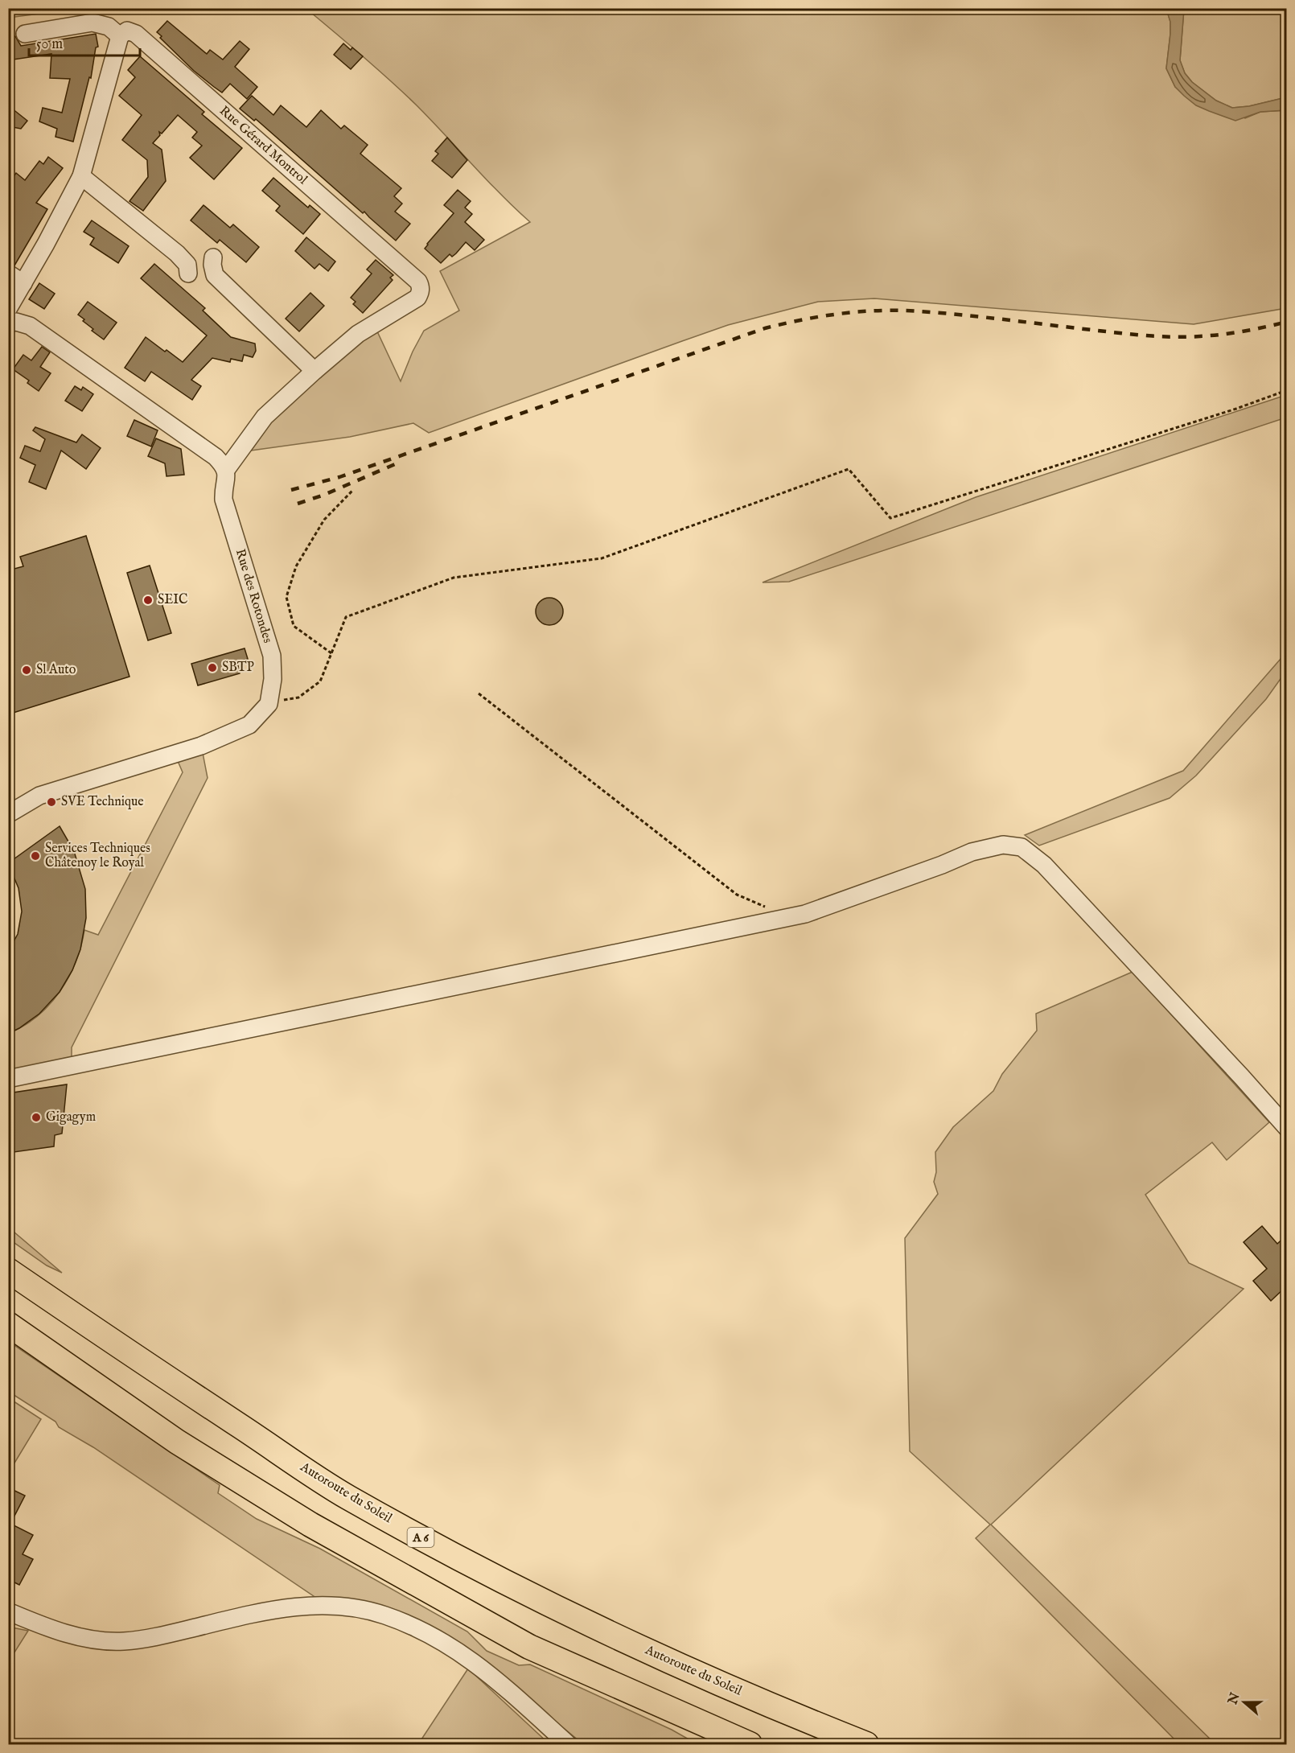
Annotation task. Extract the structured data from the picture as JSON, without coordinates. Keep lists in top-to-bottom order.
{
  "streets": {
    "highway": ["Autoroute du Soleil", "A 6"],
    "street": ["Rue Gérard Montrol", "Rue des Rotondes"]
  },
  "crossings": [
    ["Rue Gérard Montrol", "Rue des Rotondes"]
  ],
  "places": [
    "SEIC",
    "SBTP",
    "Sl Auto",
    "SVE Technique",
    "Services Techniques Châtenoy le Royal",
    "Gigagym"
  ],
  "scale_bar": "50 m",
  "north": "left"
}
